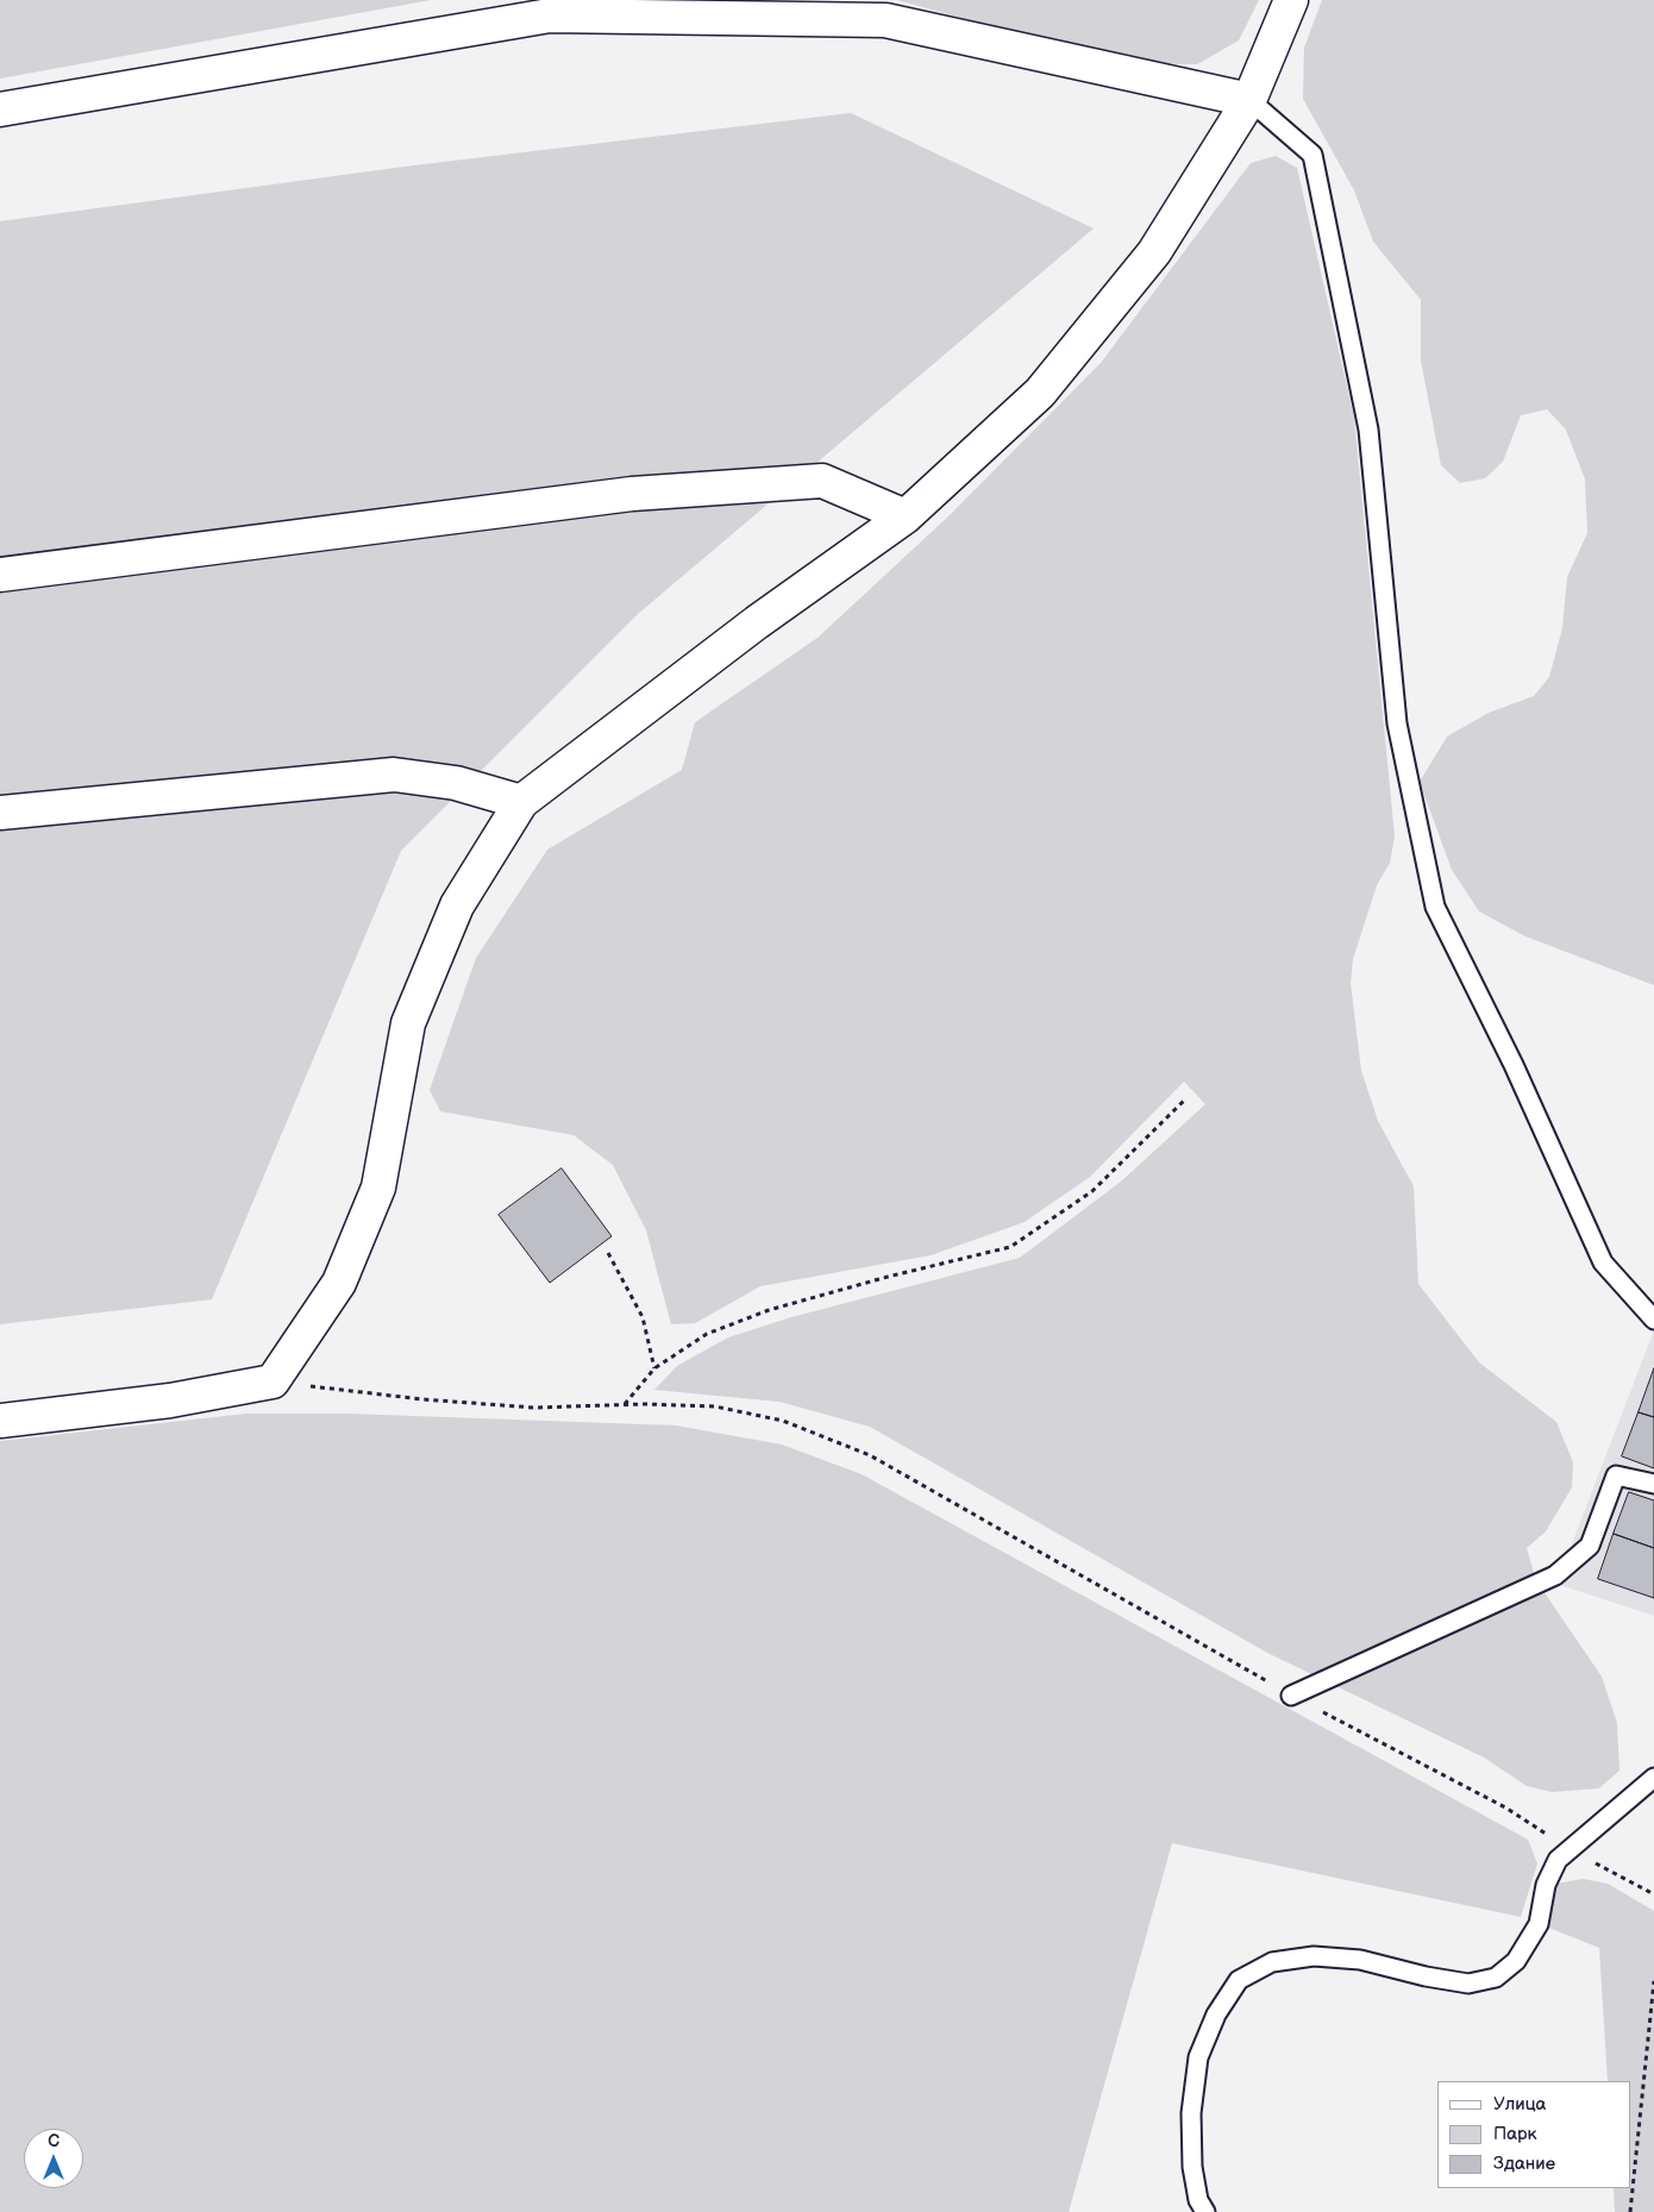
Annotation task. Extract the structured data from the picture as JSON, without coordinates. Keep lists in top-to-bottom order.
{
  "legend": ["Улица", "Парк", "Здание"],
  "north": "top"
}
